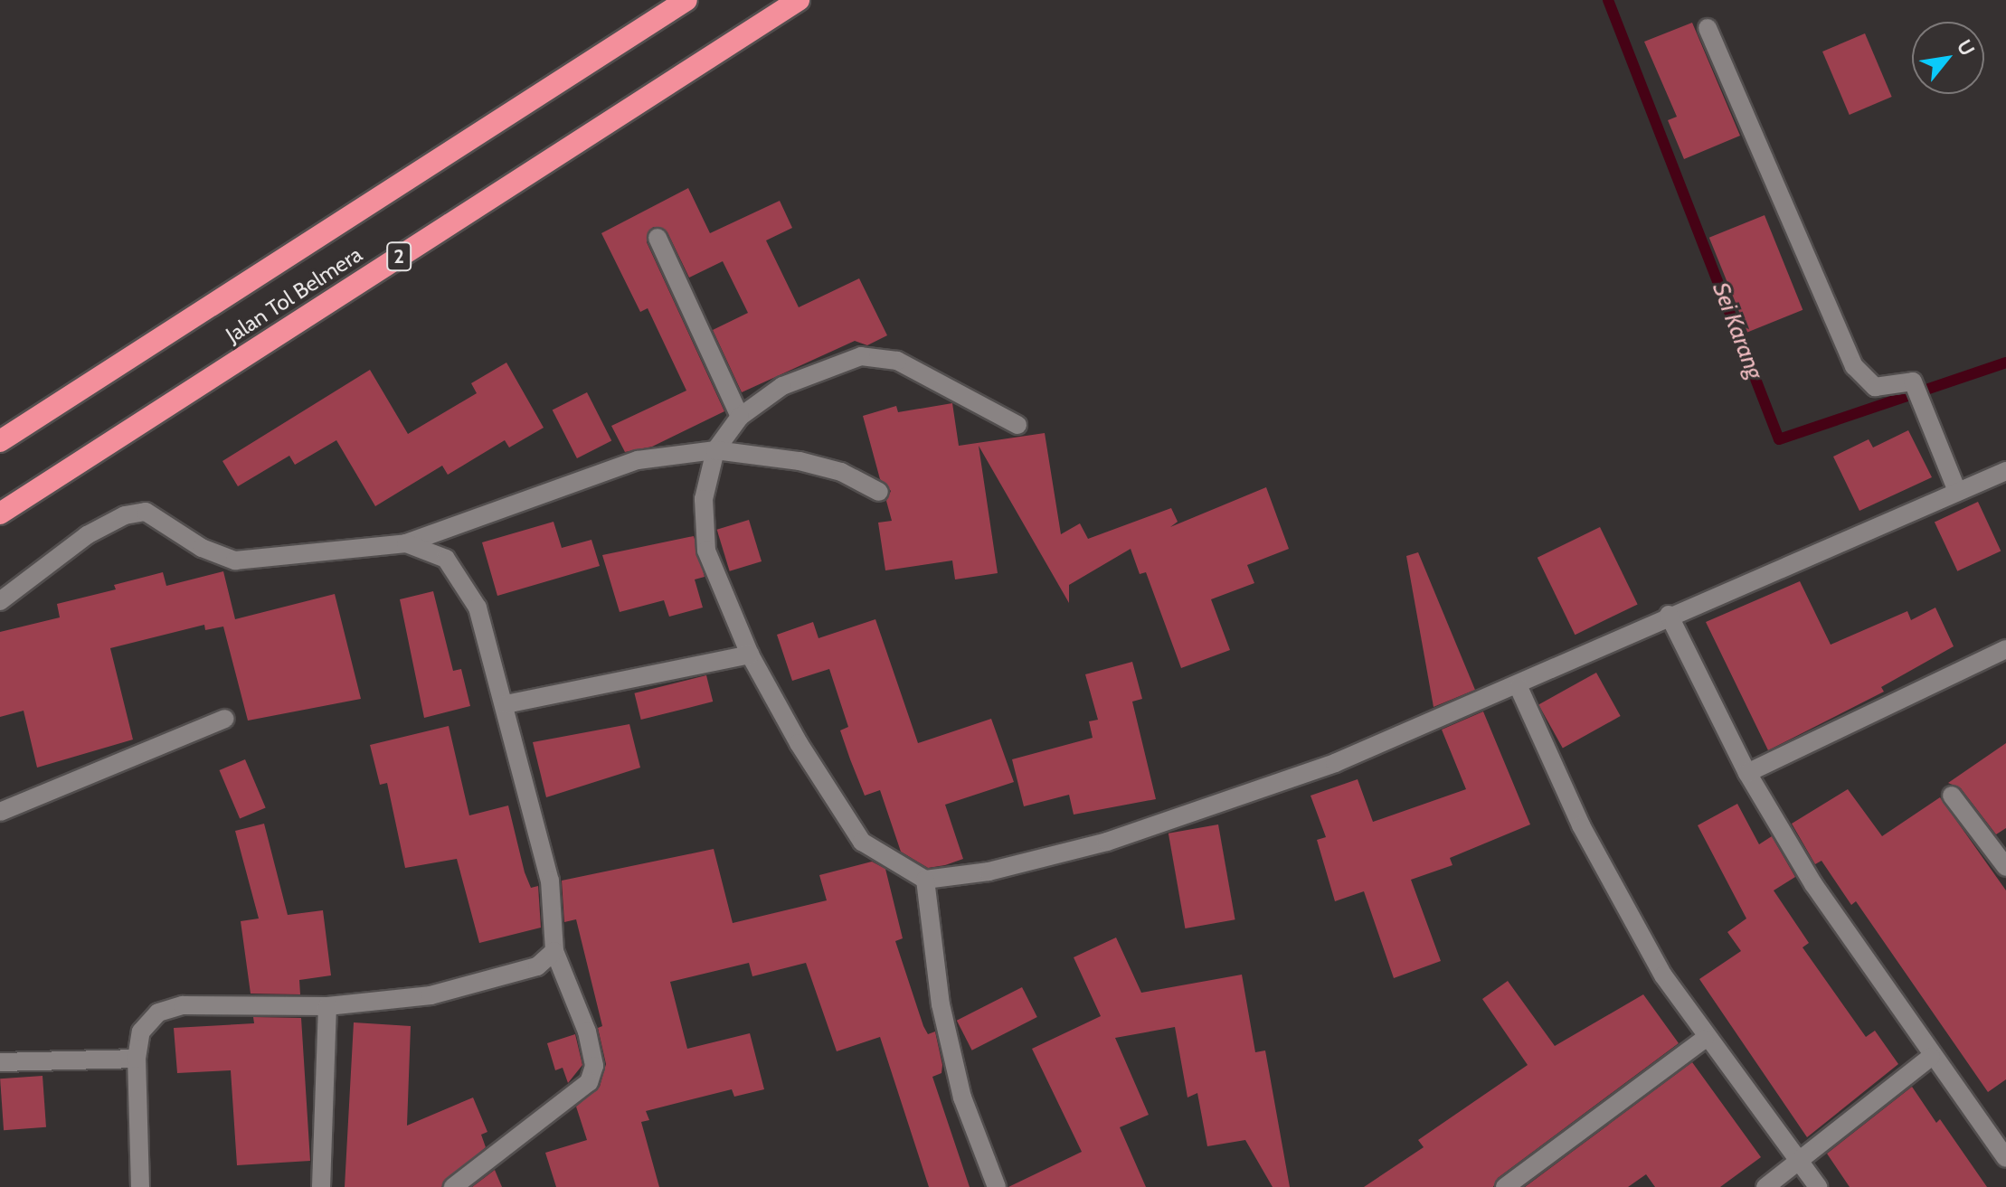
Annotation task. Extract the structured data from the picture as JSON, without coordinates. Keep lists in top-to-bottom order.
{
  "streets": {
    "highway": ["2", "Jalan Tol Belmera"]
  },
  "water": ["Sei Karang"],
  "north": "top right"
}
